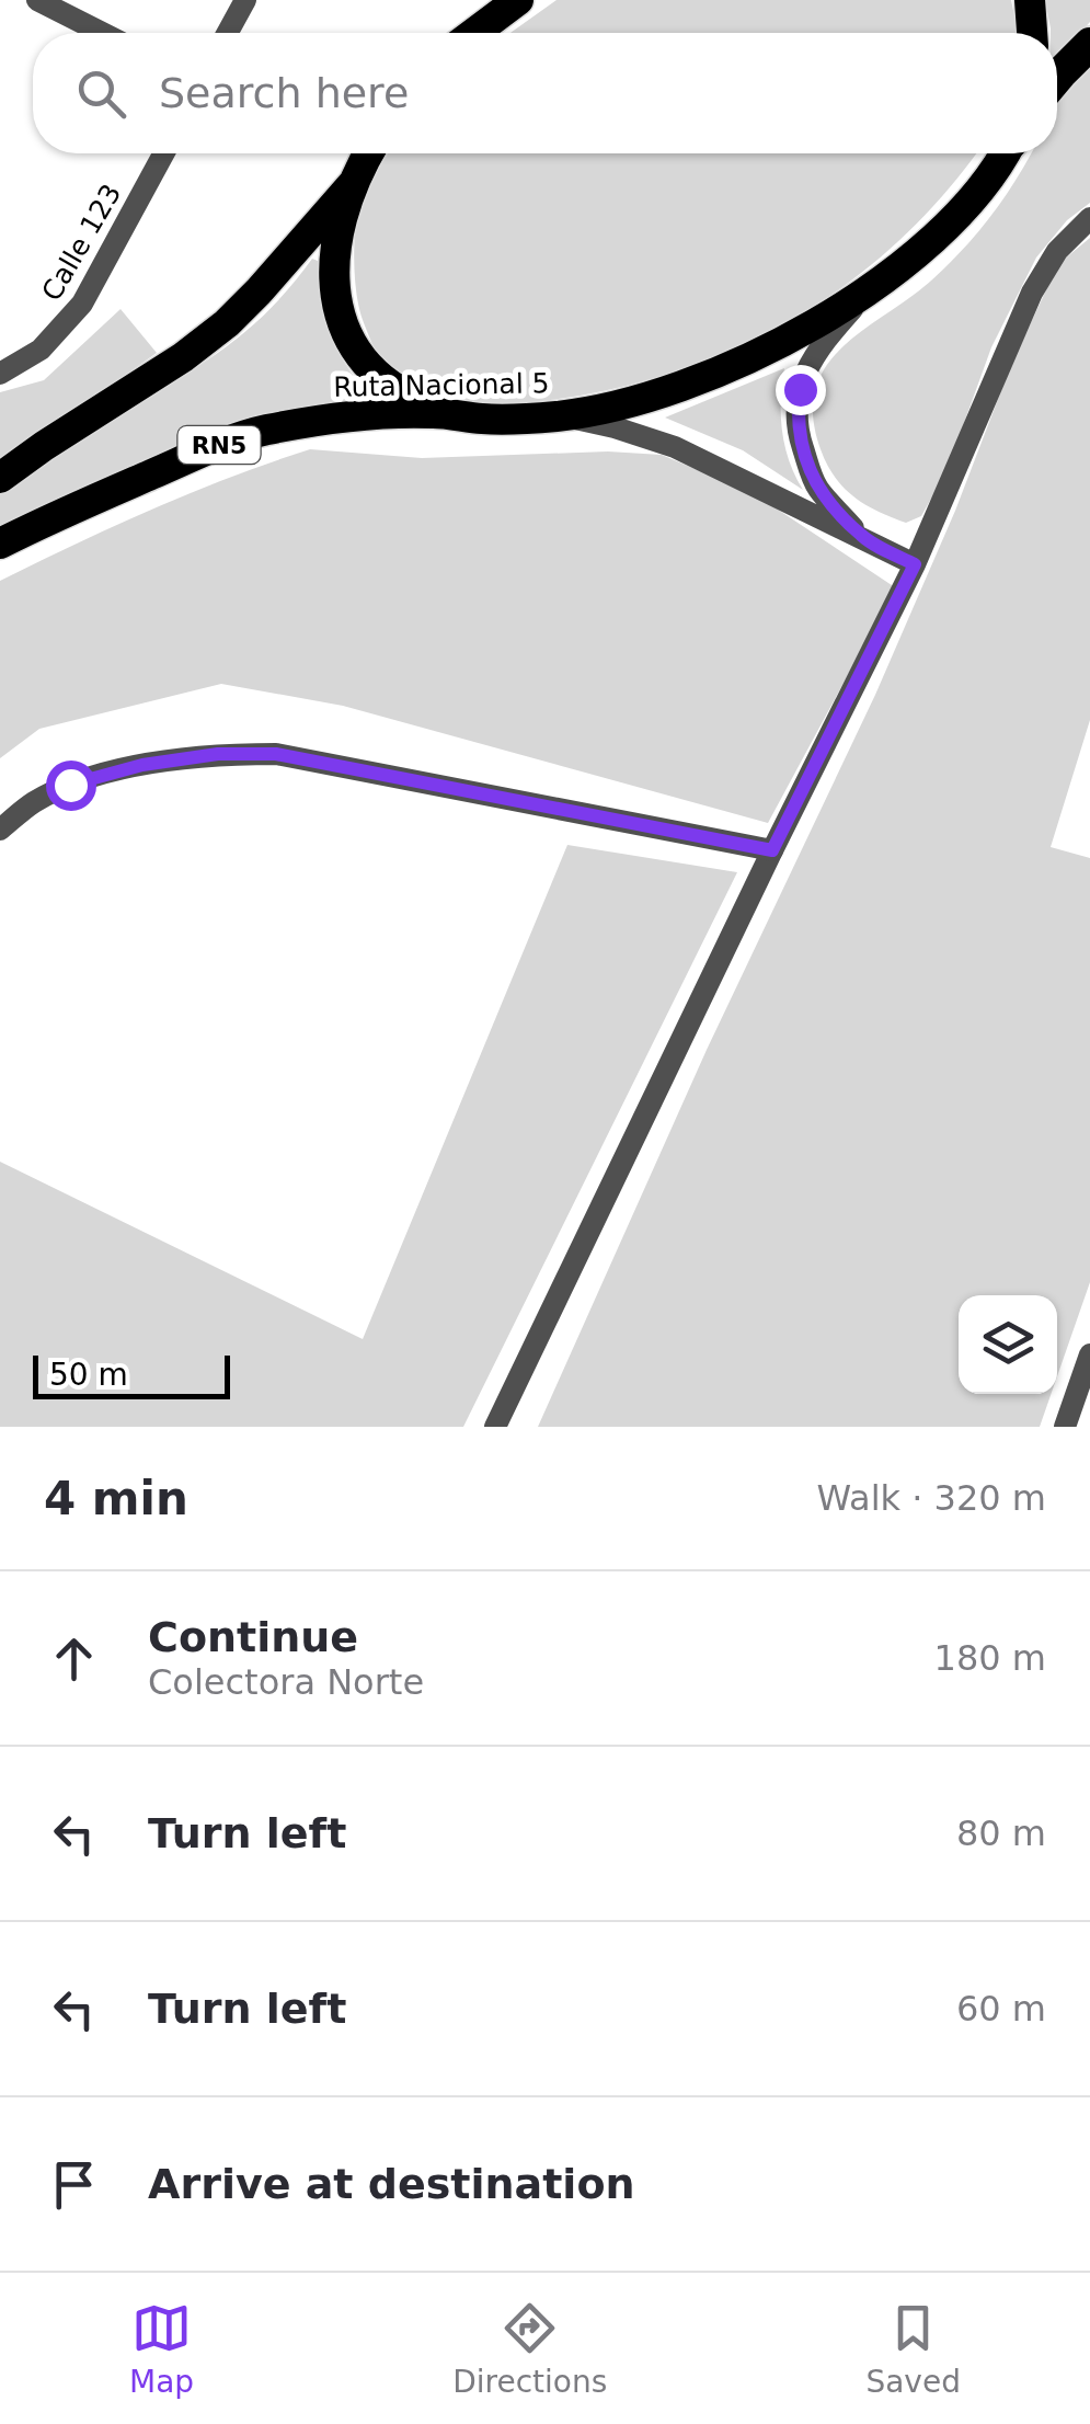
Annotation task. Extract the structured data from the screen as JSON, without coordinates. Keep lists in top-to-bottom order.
{
  "streets": {
    "highway": ["Ruta Nacional 5", "RN5"],
    "street": ["Calle 123"]
  },
  "scale_bar": "50 m",
  "page": {
    "search": "Search here",
    "scale": "50 m",
    "heading": ["4 min", "Walk · 320 m"],
    "list": [
      ["Continue", "Colectora Norte", "180 m"],
      ["Turn left", "80 m"],
      ["Turn left", "60 m"],
      "Arrive at destination"
    ],
    "nav": ["Map", "Directions", "Saved"]
  }
}
